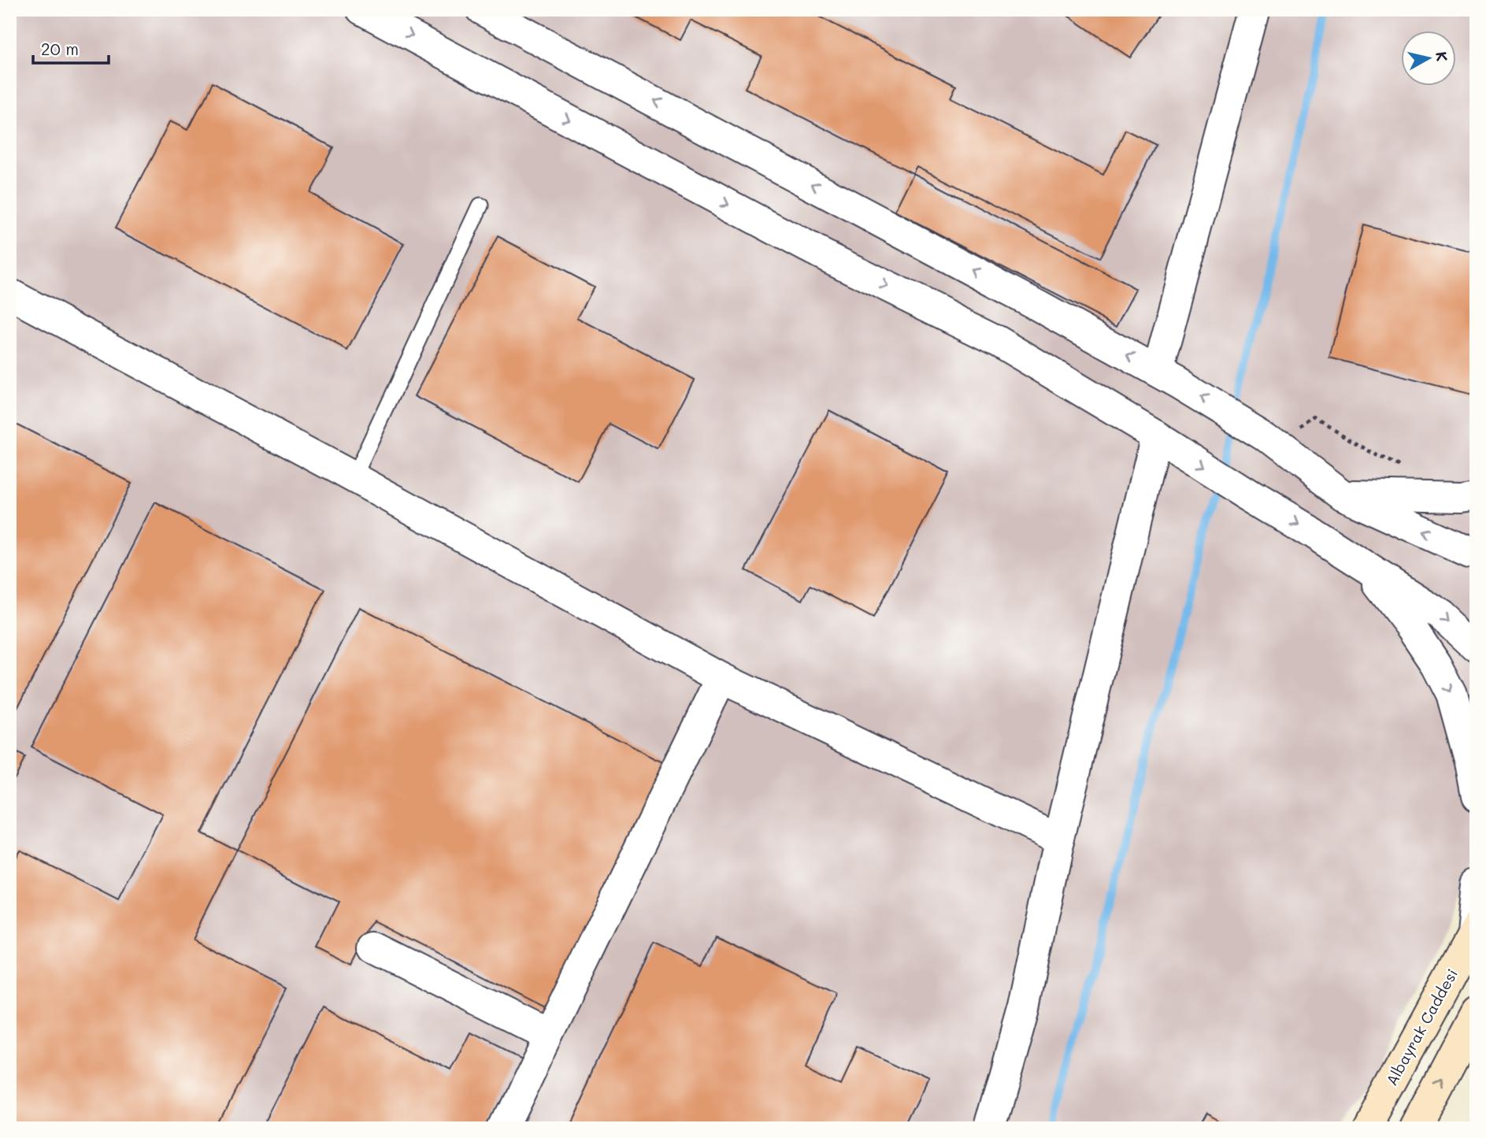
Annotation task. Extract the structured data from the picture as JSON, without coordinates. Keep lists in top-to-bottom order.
{
  "streets": {
    "main road": ["Albayrak Caddesi"]
  },
  "scale_bar": "20 m",
  "north": "right"
}
